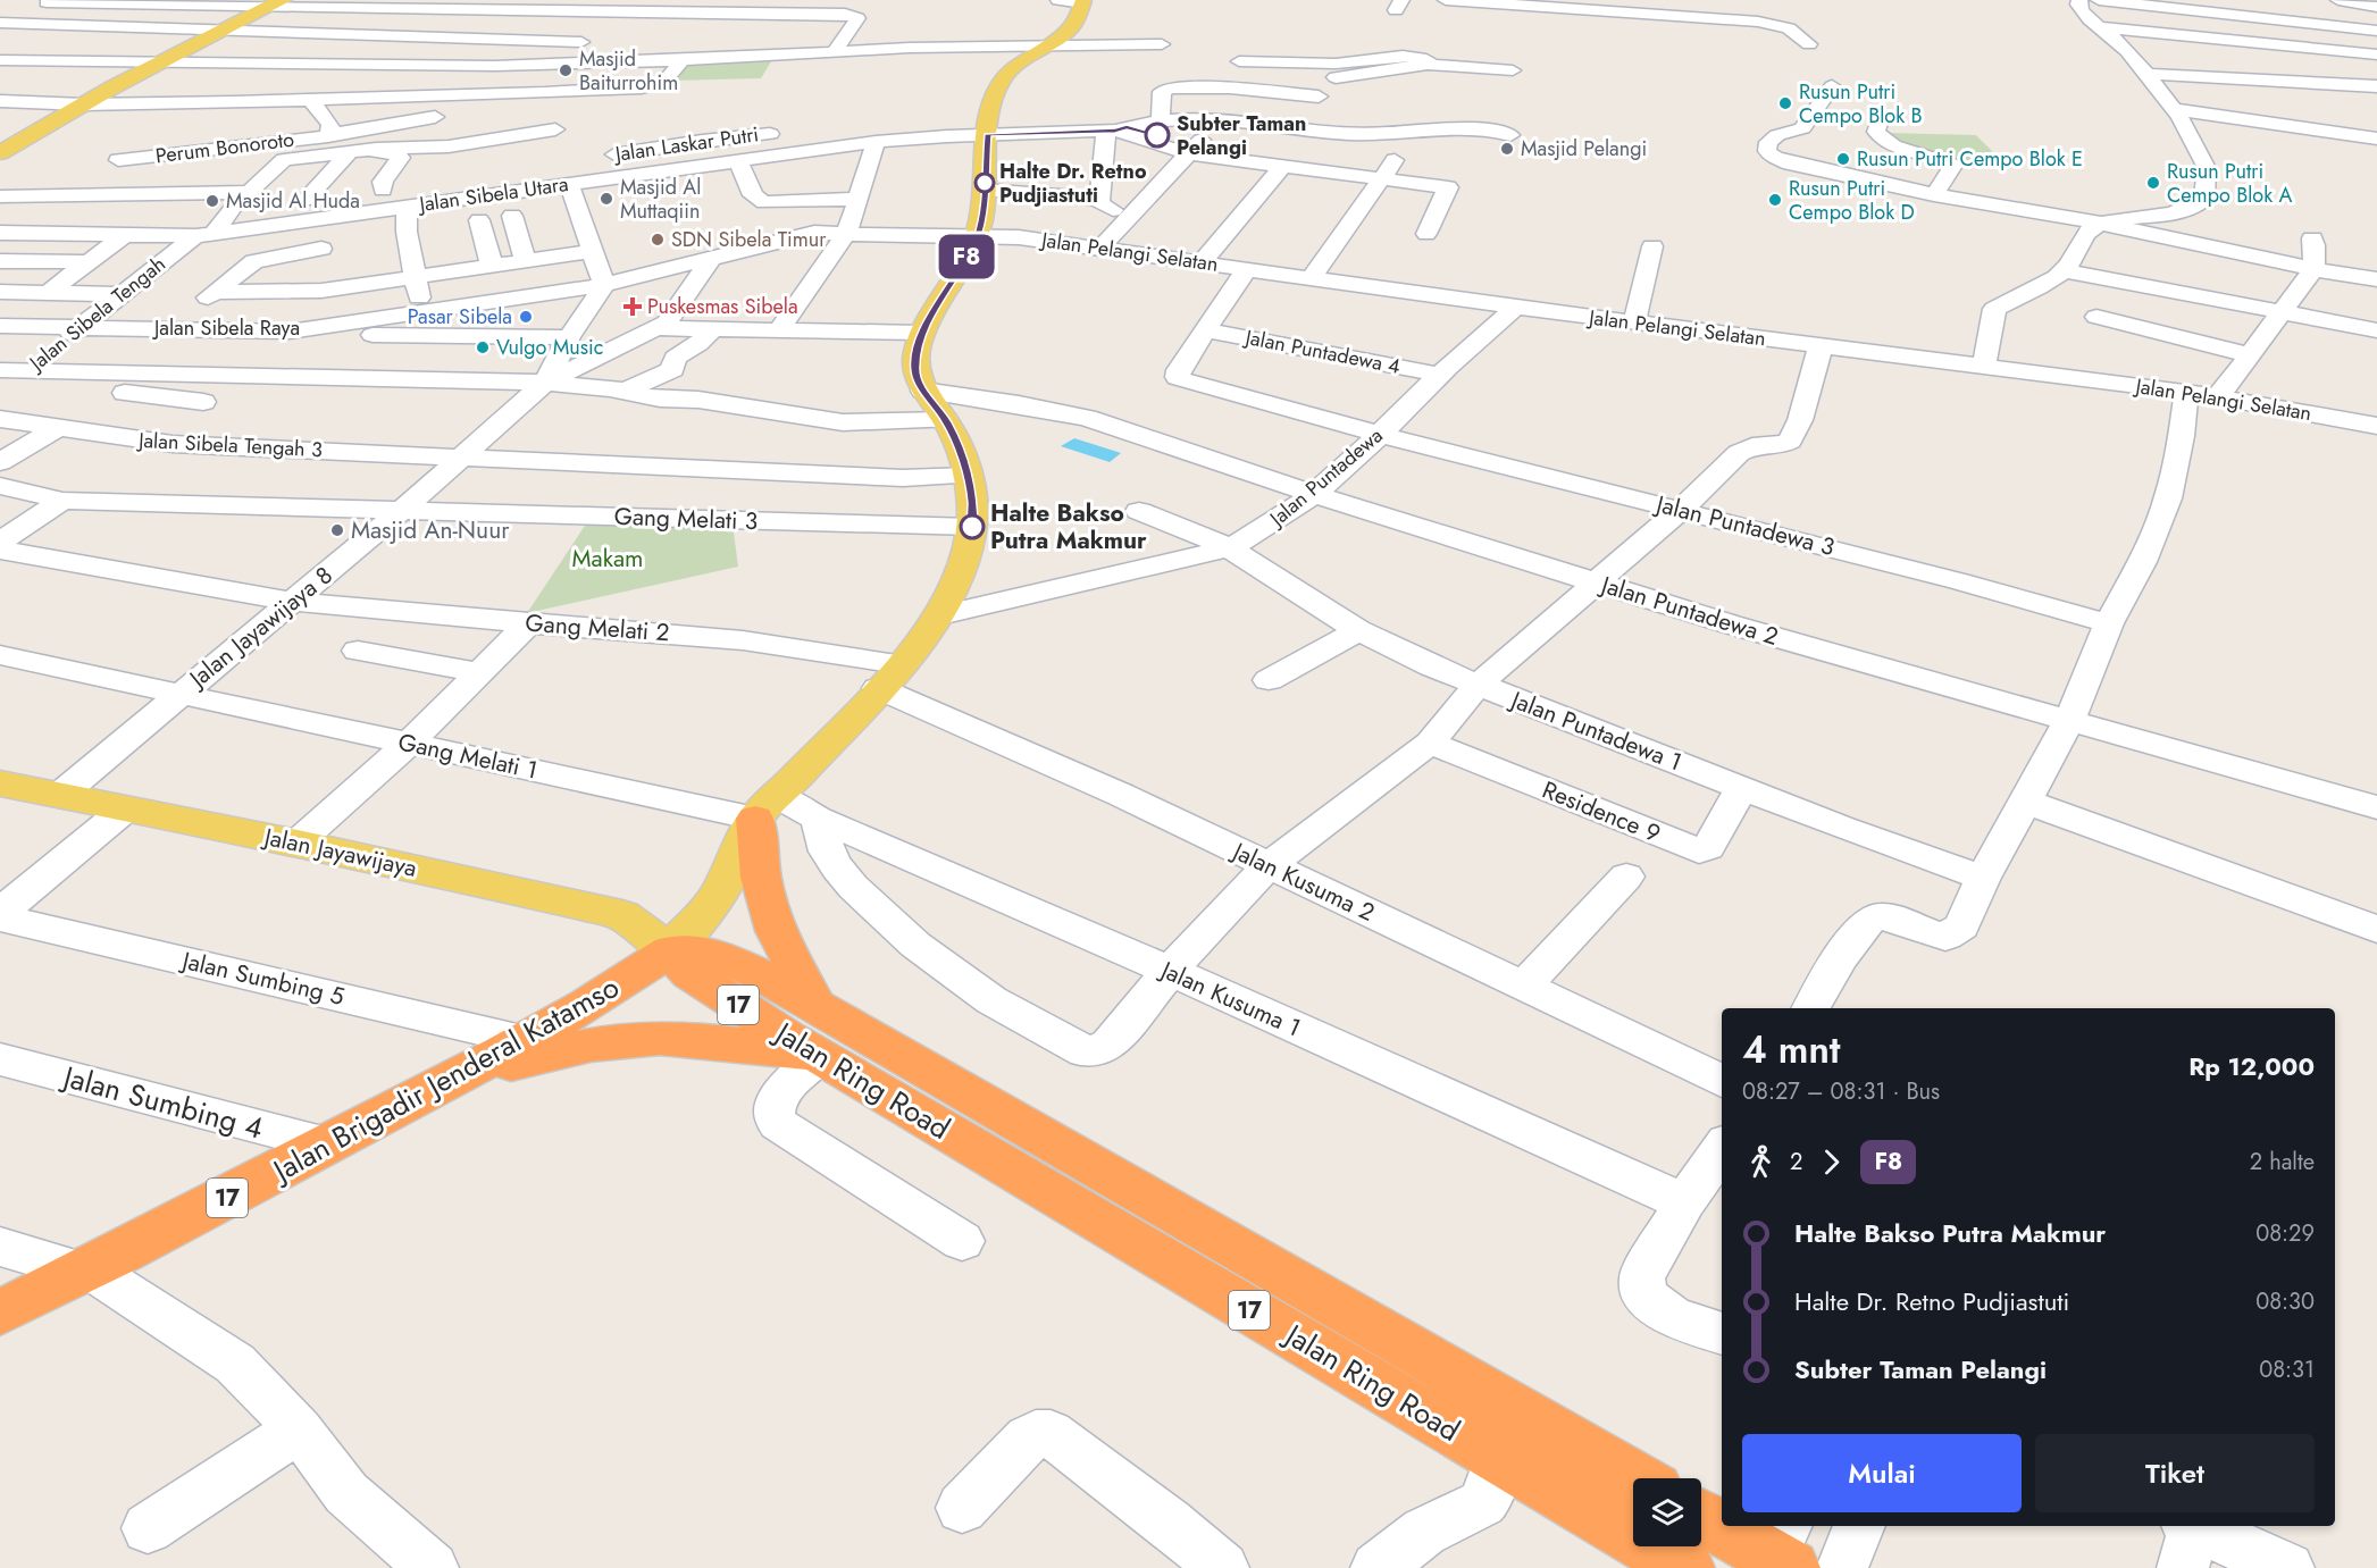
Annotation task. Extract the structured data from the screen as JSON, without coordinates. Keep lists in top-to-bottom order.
{
  "streets": {
    "highway": ["17", "Jalan Brigadir Jenderal Katamso", "Jalan Ring Road"],
    "main road": ["Jalan Jayawijaya"],
    "street": [
      "Jalan Laskar Putri",
      "Perum Bonoroto",
      "Jalan Sibela Utara",
      "Jalan Pelangi Selatan",
      "Jalan Sibela Tengah",
      "Jalan Sibela Raya",
      "Jalan Puntadewa 4",
      "Jalan Sibela Tengah 3",
      "Jalan Puntadewa",
      "Gang Melati 3",
      "Jalan Puntadewa 3",
      "Jalan Puntadewa 2",
      "Jalan Jayawijaya 8",
      "Gang Melati 2",
      "Jalan Puntadewa 1",
      "Gang Melati 1",
      "Residence 9",
      "Jalan Kusuma 2",
      "Jalan Sumbing 5",
      "Jalan Kusuma 1",
      "Jalan Sumbing 4"
    ]
  },
  "crossings": [
    ["Jalan Sibela Utara", "Jalan Sibela Tengah"],
    ["Jalan Pelangi Selatan", "Jalan Sibela Raya"],
    ["Jalan Pelangi Selatan", "Jalan Puntadewa"],
    ["Jalan Sibela Tengah", "Jalan Sibela Raya"],
    ["Jalan Puntadewa 4", "Jalan Puntadewa"],
    ["Jalan Puntadewa 4", "Jalan Puntadewa 3"],
    ["Jalan Sibela Tengah 3", "Jalan Jayawijaya 8"],
    ["Jalan Puntadewa", "Jalan Puntadewa 3"],
    ["Jalan Puntadewa", "Jalan Puntadewa 2"],
    ["Jalan Puntadewa", "Jalan Puntadewa 1"],
    ["Gang Melati 3", "Jalan Jayawijaya 8"],
    ["Jalan Jayawijaya 8", "Gang Melati 2"],
    ["Jalan Jayawijaya 8", "Gang Melati 1"],
    ["Jalan Jayawijaya 8", "Jalan Jayawijaya"],
    ["Gang Melati 2", "Jalan Kusuma 2"],
    ["Jalan Puntadewa 1", "Residence 9"],
    ["Gang Melati 1", "Jalan Kusuma 1"],
    ["Jalan Jayawijaya", "Jalan Brigadir Jenderal Katamso"],
    ["Jalan Jayawijaya", "Jalan Ring Road"],
    ["Jalan Sumbing 5", "Jalan Brigadir Jenderal Katamso"],
    ["17", "Jalan Brigadir Jenderal Katamso"],
    ["17", "Jalan Ring Road"],
    ["Jalan Brigadir Jenderal Katamso", "Jalan Ring Road"],
    ["Jalan Brigadir Jenderal Katamso", "Jalan Sumbing 4"]
  ],
  "parks": ["Makam"],
  "places": {
    "other": [
      "Masjid Baiturrohim",
      "Rusun Putri Cempo Blok B",
      "Subter Taman Pelangi",
      "Masjid Pelangi",
      "Rusun Putri Cempo Blok E",
      "Halte Dr. Retno Pudjiastuti",
      "Rusun Putri Cempo Blok A",
      "Masjid Al Muttaqiin",
      "Rusun Putri Cempo Blok D",
      "Masjid Al Huda",
      "SDN Sibela Timur",
      "Pasar Sibela",
      "Vulgo Music",
      "Halte Bakso Putra Makmur",
      "Masjid An-Nuur"
    ],
    "health": ["Puskesmas Sibela"]
  },
  "lines": ["bus line F8"],
  "page": {
    "on_map": "F8",
    "heading": ["4 mnt", "08:27 – 08:31 · Bus", "Rp 12,000"],
    "legs": ["2", "F8", "2 halte"],
    "list": [
      {
        "name": "Halte Bakso Putra Makmur",
        "value": "08:29"
      },
      {
        "name": "Halte Dr. Retno Pudjiastuti",
        "value": "08:30"
      },
      {
        "name": "Subter Taman Pelangi",
        "value": "08:31"
      }
    ],
    "buttons": ["Mulai", "Tiket"]
  }
}
